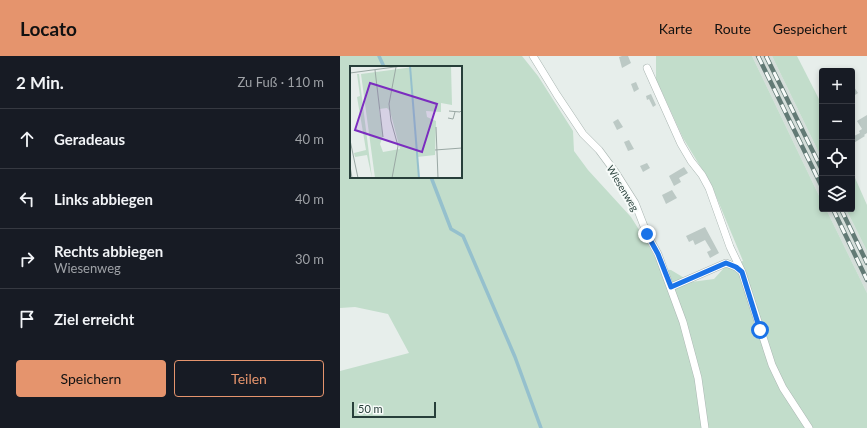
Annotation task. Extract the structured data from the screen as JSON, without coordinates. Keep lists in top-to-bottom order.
{
  "streets": {
    "lane": ["Wiesenweg"]
  },
  "scale_bar": "50 m",
  "page": {
    "header": "Locato",
    "nav": ["Karte", "Route", "Gespeichert"],
    "heading": ["2 Min.", "Zu Fuß · 110 m"],
    "map_buttons": ["+", "−"],
    "list": [
      ["Geradeaus", "40 m"],
      ["Links abbiegen", "40 m"],
      ["Rechts abbiegen", "Wiesenweg", "30 m"],
      "Ziel erreicht"
    ],
    "buttons": ["Speichern", "Teilen"],
    "scale": "50 m"
  }
}
